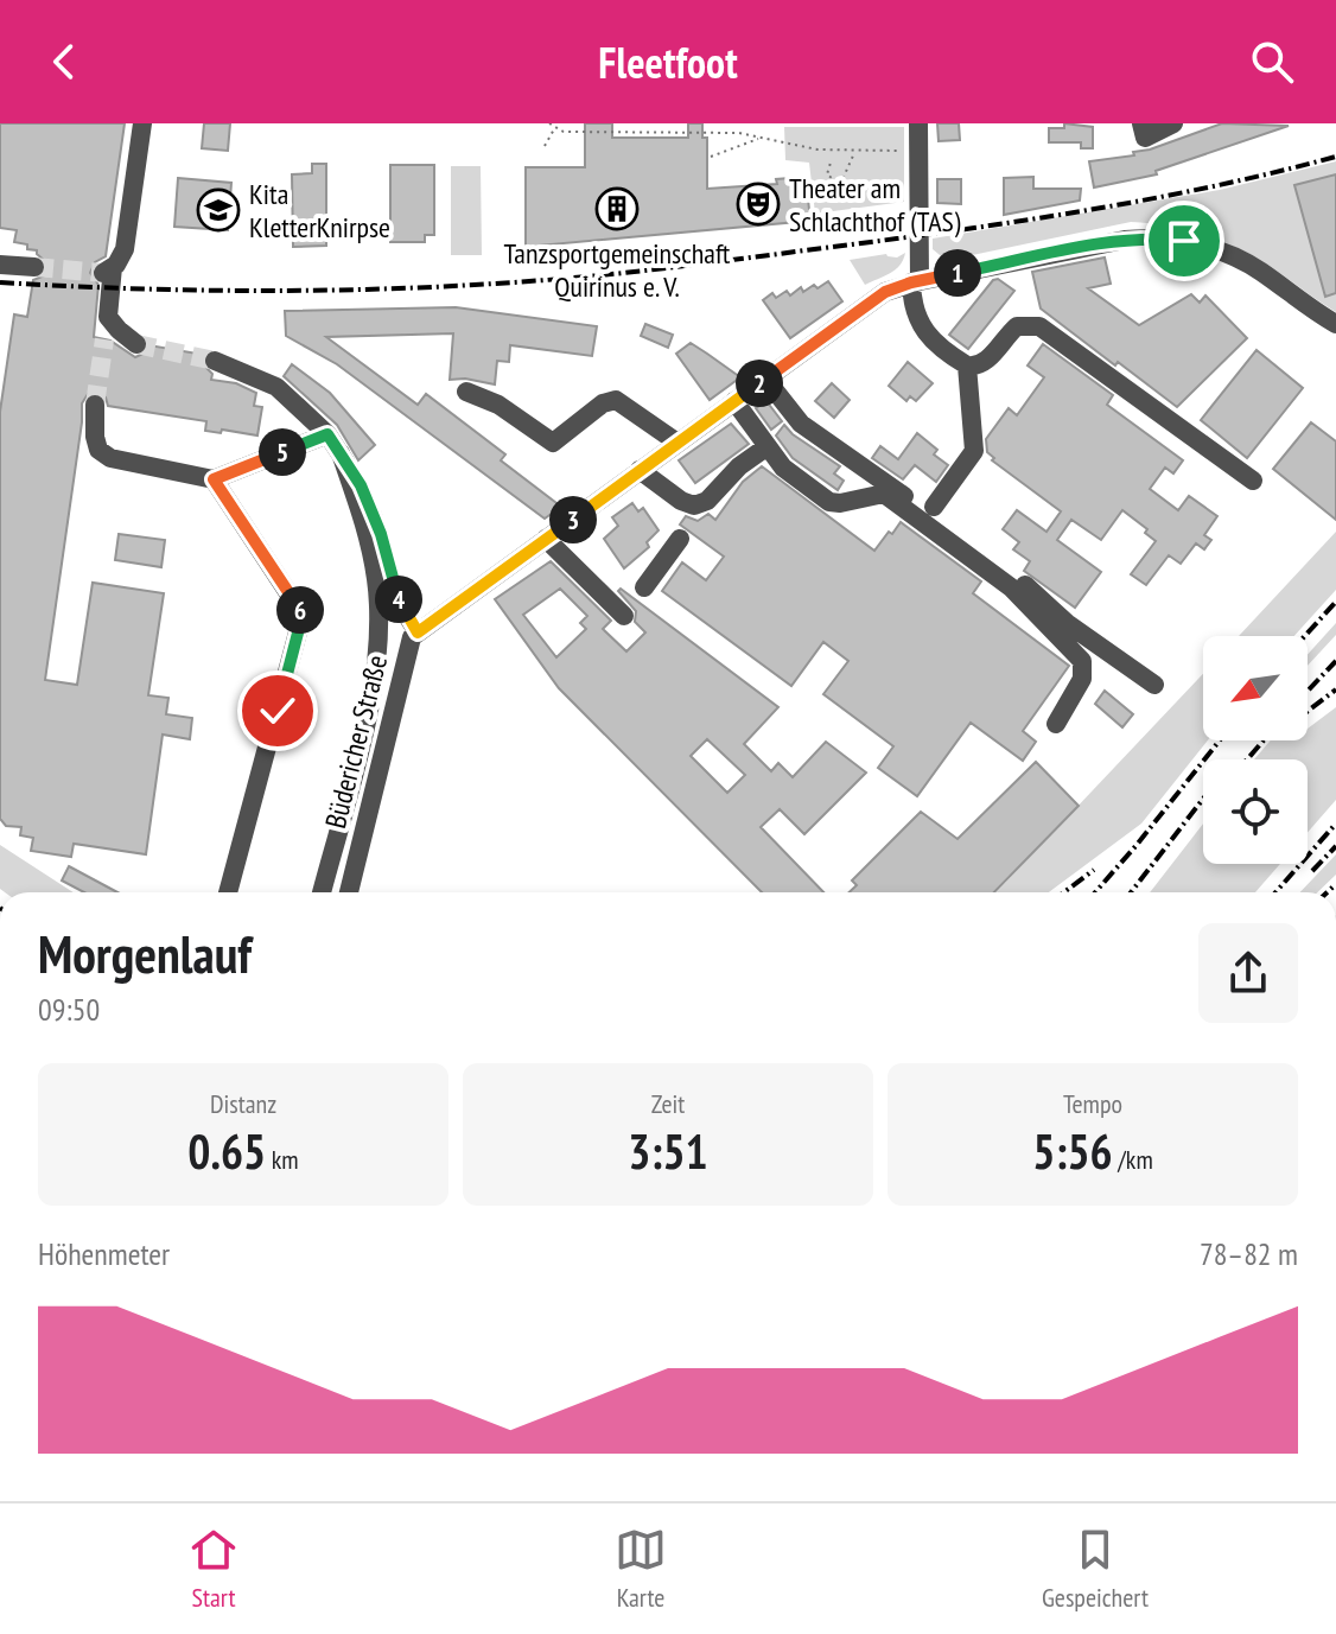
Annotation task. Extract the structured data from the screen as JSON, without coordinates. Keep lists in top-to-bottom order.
{
  "streets": {
    "street": ["Büdericher Straße"]
  },
  "places": {
    "theatre": ["Theater am Schlachthof (TAS)"],
    "building": ["Tanzsportgemeinschaft Quirinus e. V."],
    "school or university": ["Kita KletterKnirpse"]
  },
  "north": "bottom left",
  "page": {
    "header": "Fleetfoot",
    "pins": [
      "1",
      "2",
      "5",
      "3",
      "4",
      "6"
    ],
    "heading": ["Morgenlauf", "09:50"],
    "stats": [
      ["Distanz", "0.65 km"],
      ["Zeit", "3:51"],
      ["Tempo", "5:56 /km"]
    ],
    "chart": ["Höhenmeter", "78–82 m"],
    "tabs": ["Start", "Karte", "Gespeichert"]
  }
}
